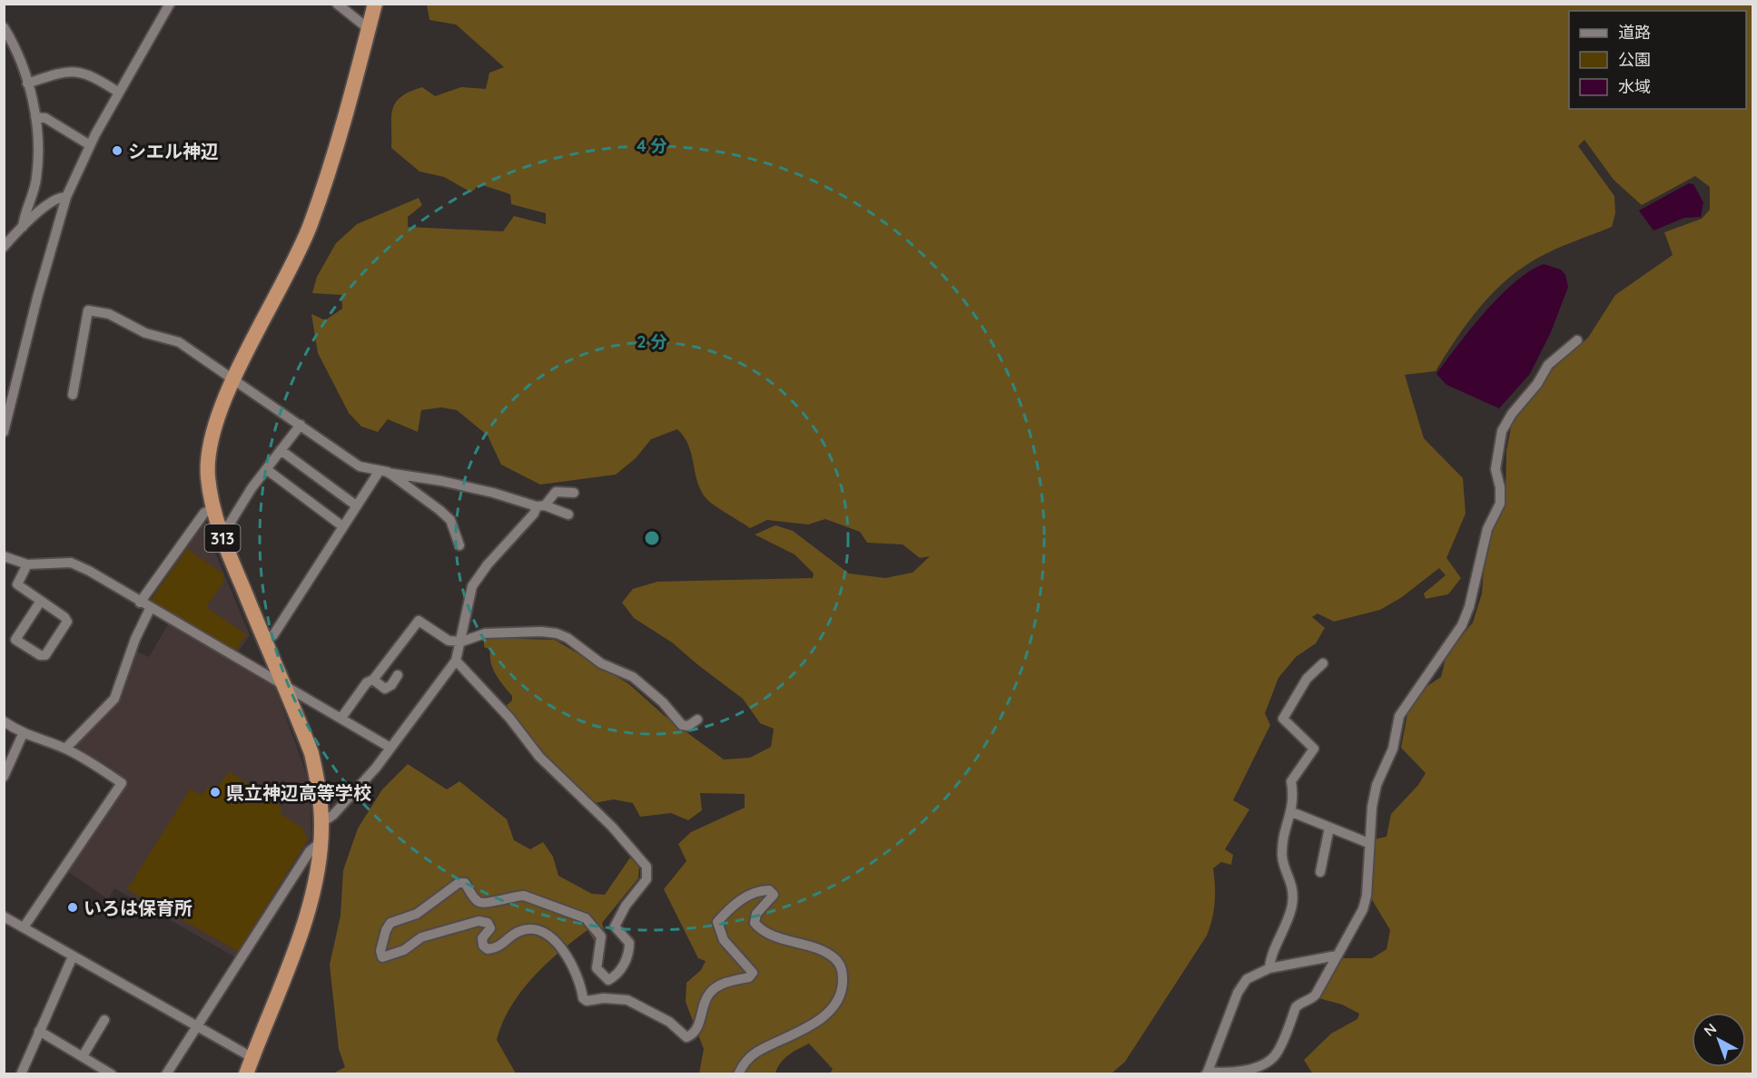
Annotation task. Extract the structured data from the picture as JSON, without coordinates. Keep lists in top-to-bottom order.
{
  "streets": {
    "highway": ["313"]
  },
  "places": ["シエル神辺", "県立神辺高等学校", "いろは保育所"],
  "legend": ["道路", "公園", "水域"],
  "north": "top left",
  "rings": ["4 分", "2 分"]
}
